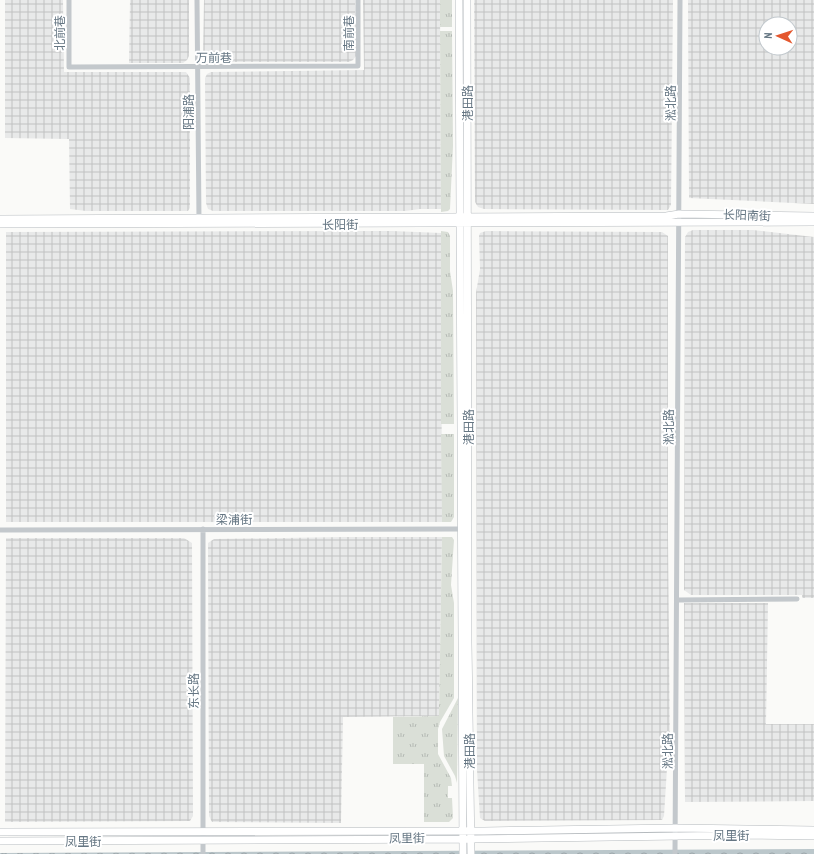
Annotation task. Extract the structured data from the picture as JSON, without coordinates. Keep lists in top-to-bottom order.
{
  "streets": {
    "main road": [
      "港田路",
      "长阳南街",
      "长阳街",
      "凤里街"
    ],
    "street": [
      "北前巷",
      "南前巷",
      "万前巷",
      "淞北路",
      "阳浦路",
      "梁浦街",
      "东长路"
    ]
  },
  "crossings": [
    ["北前巷", "万前巷"],
    ["南前巷", "万前巷"],
    ["万前巷", "阳浦路"],
    ["港田路", "长阳街"],
    ["港田路", "梁浦街"],
    ["港田路", "凤里街"],
    ["淞北路", "长阳南街"],
    ["淞北路", "长阳街"],
    ["淞北路", "凤里街"],
    ["阳浦路", "长阳街"],
    ["长阳南街", "长阳街"],
    ["梁浦街", "东长路"],
    ["东长路", "凤里街"]
  ],
  "north": "left"
}
